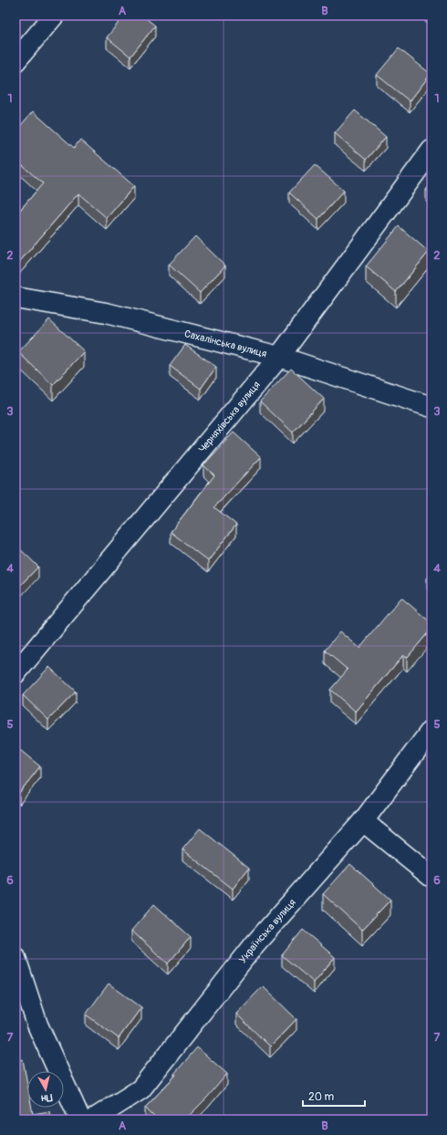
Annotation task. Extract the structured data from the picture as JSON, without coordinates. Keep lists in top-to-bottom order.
{
  "streets": {
    "street": ["Сахалінська вулиця", "Черняхівська вулиця", "Українська вулиця"]
  },
  "crossings": [
    ["Сахалінська вулиця", "Черняхівська вулиця"]
  ],
  "scale_bar": "20 m",
  "north": "bottom",
  "grid": {
    "columns": ["A", "B"],
    "rows": [
      "1",
      "2",
      "3",
      "4",
      "5",
      "6",
      "7"
    ]
  }
}
